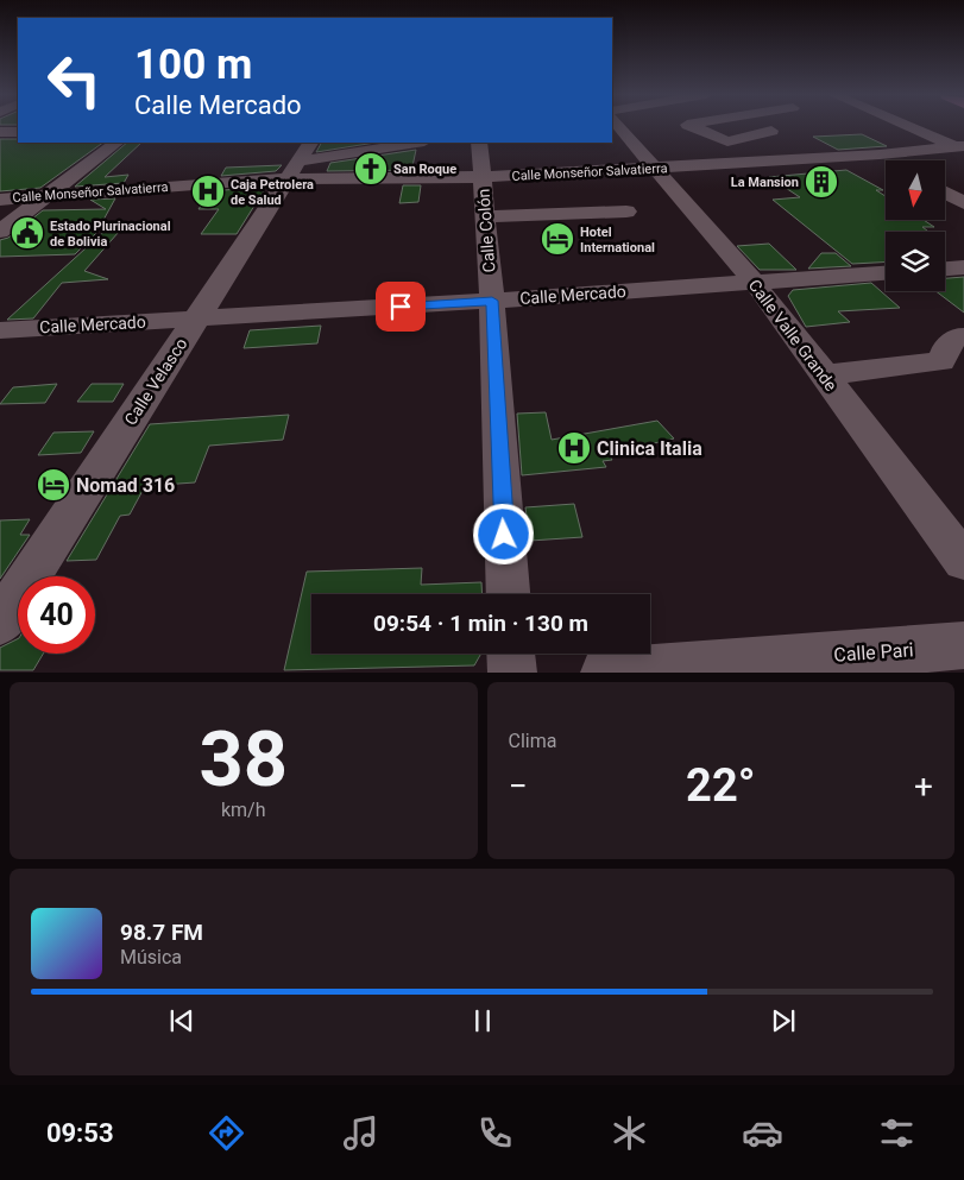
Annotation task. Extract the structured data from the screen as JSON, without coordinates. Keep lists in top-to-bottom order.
{
  "streets": {
    "street": [
      "Calle Monseñor Salvatierra",
      "Calle Colón",
      "Calle Mercado",
      "Calle Valle Grande",
      "Calle Velasco",
      "Calle Pari"
    ]
  },
  "crossings": [
    ["Calle Monseñor Salvatierra", "Calle Colón"],
    ["Calle Monseñor Salvatierra", "Calle Valle Grande"],
    ["Calle Monseñor Salvatierra", "Calle Velasco"],
    ["Calle Colón", "Calle Mercado"],
    ["Calle Mercado", "Calle Valle Grande"],
    ["Calle Mercado", "Calle Velasco"]
  ],
  "places": {
    "church": ["San Roque"],
    "building": ["La Mansion"],
    "hospital": ["Caja Petrolera de Salud", "Clinica Italia"],
    "public building": ["Estado Plurinacional de Bolivia"],
    "hotel": ["Hotel International", "Nomad 316"]
  },
  "north": "bottom",
  "page": {
    "turn": ["100 m", "Calle Mercado"],
    "limit": "40",
    "trip": "09:54 · 1 min · 130 m",
    "tile": [
      ["38", "km/h"],
      "Clima"
    ],
    "heat": ["−", "22°", "+"],
    "song": ["98.7 FM", "Música"],
    "tabs": "09:53"
  }
}
